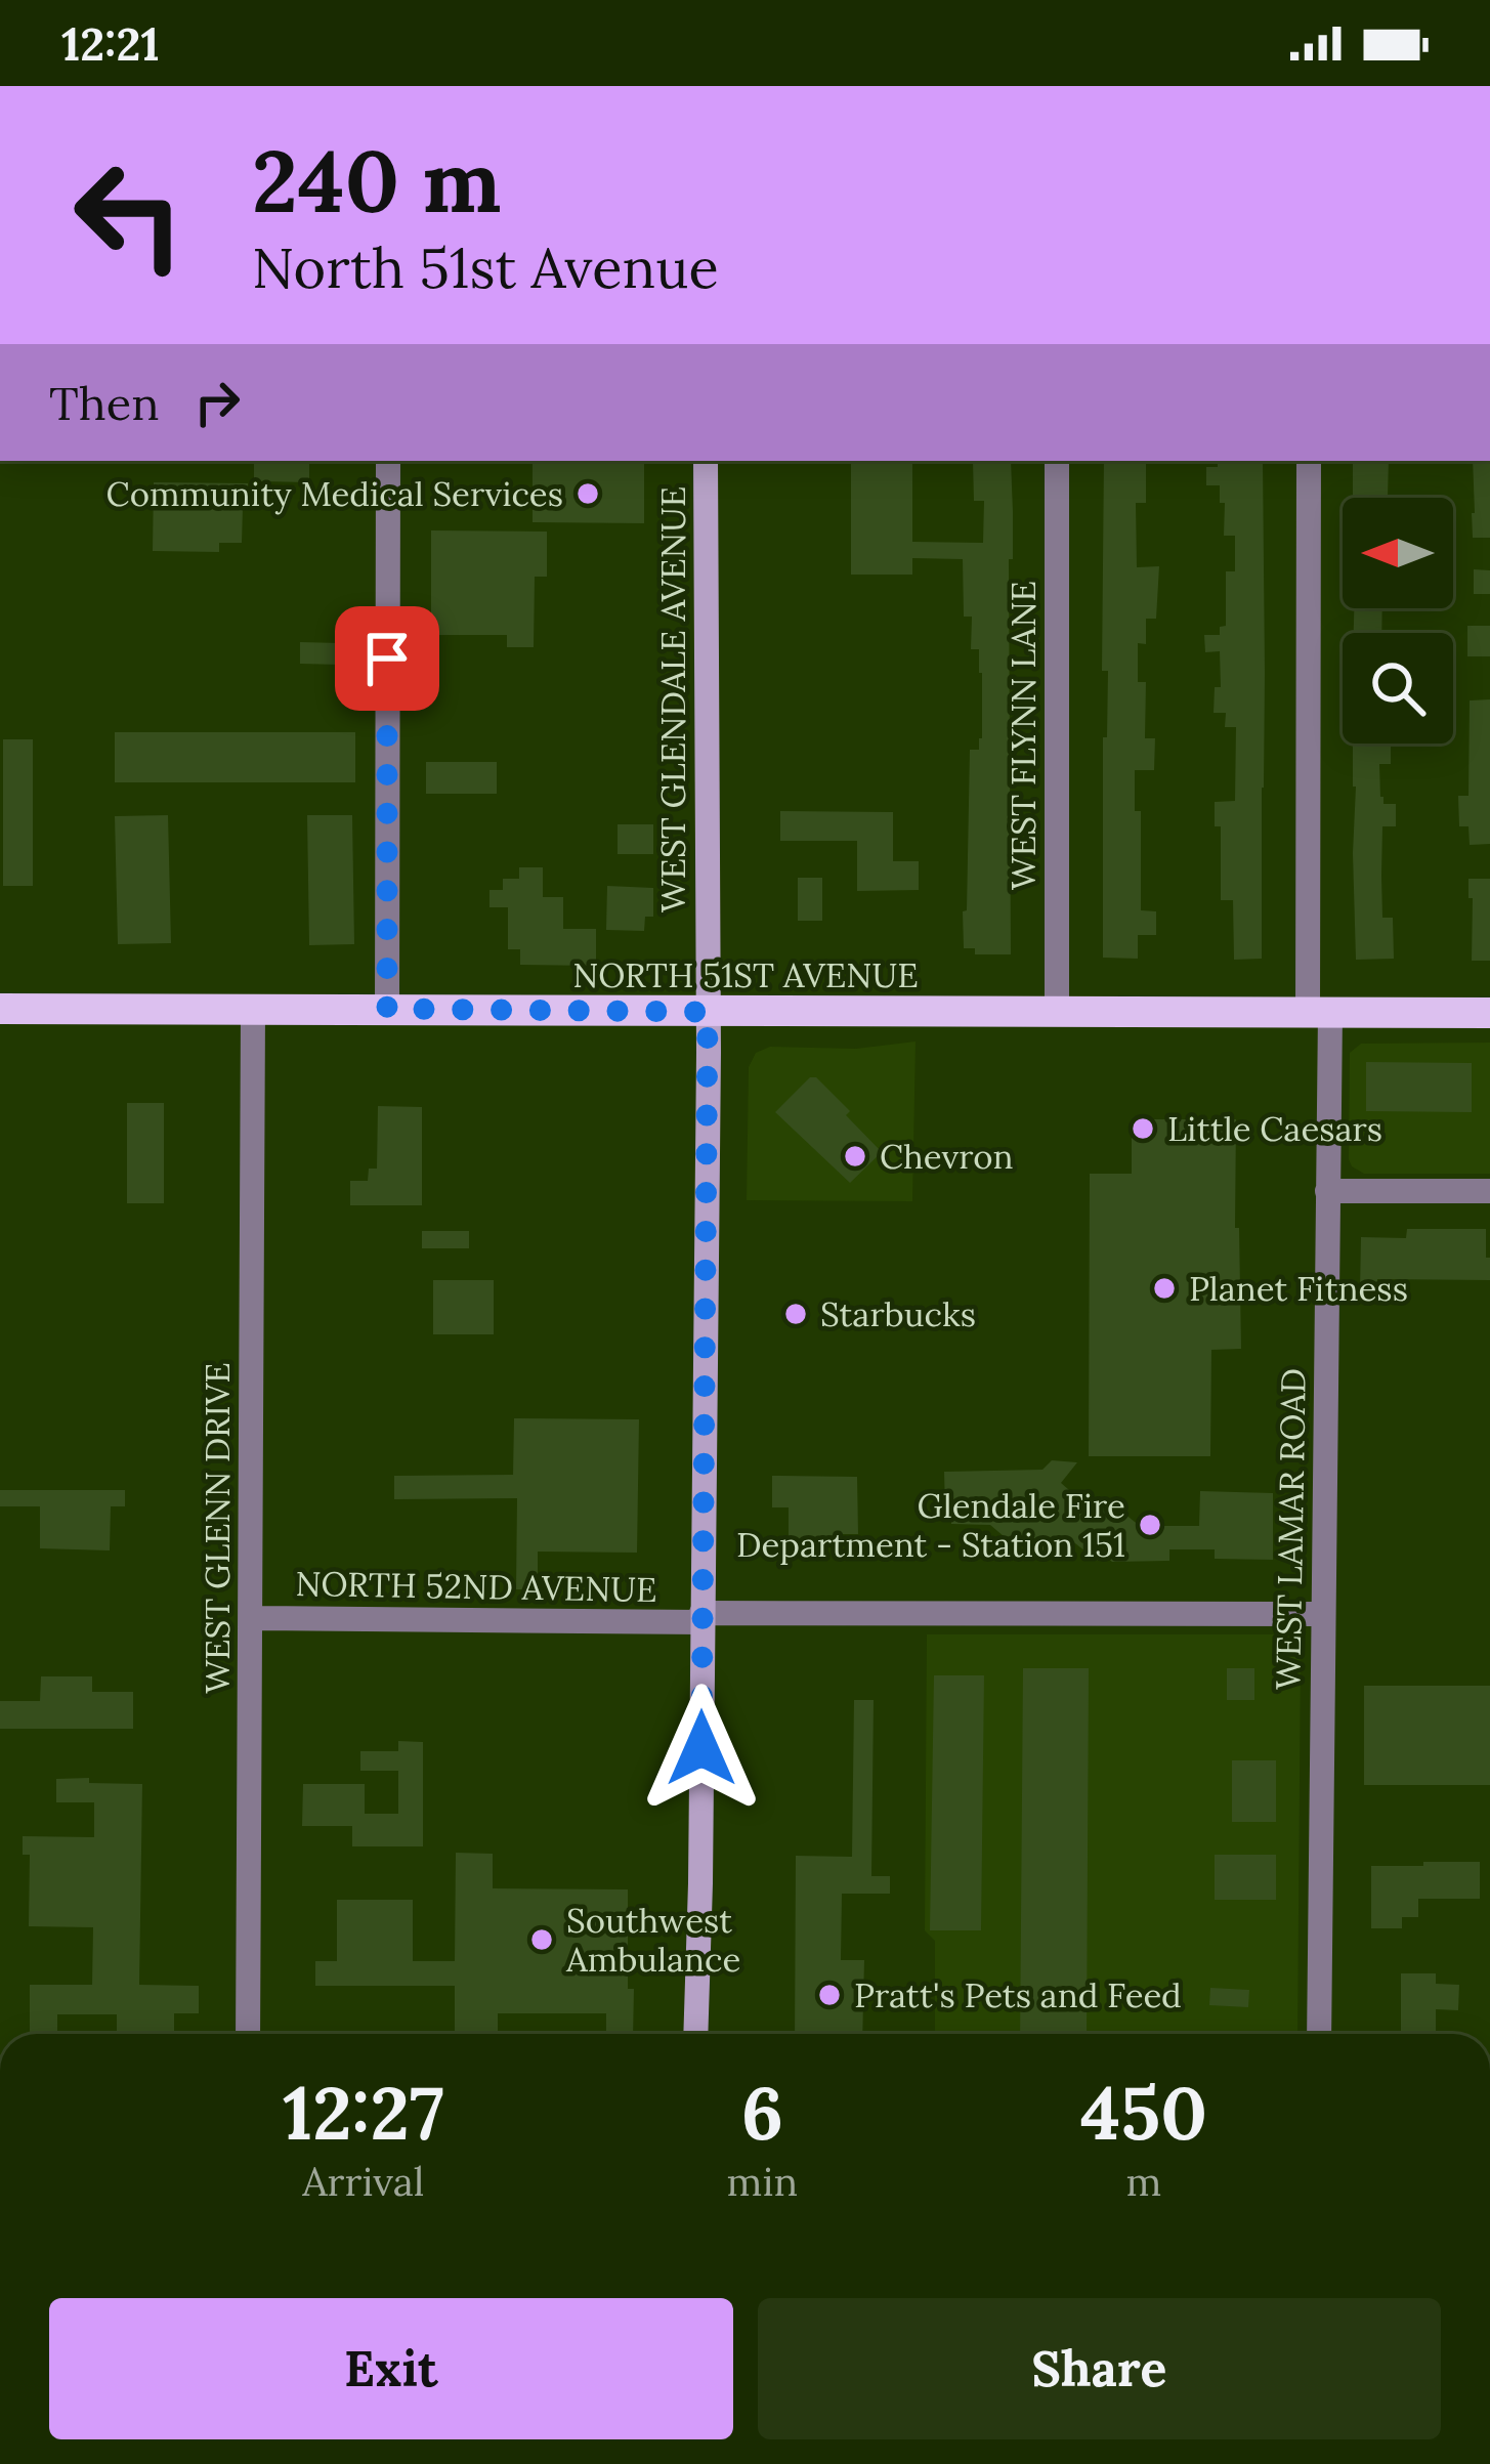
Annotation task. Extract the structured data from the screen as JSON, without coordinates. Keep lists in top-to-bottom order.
{
  "streets": {
    "main road": ["WEST GLENDALE AVENUE", "NORTH 51ST AVENUE"],
    "street": [
      "WEST FLYNN LANE",
      "WEST GLENN DRIVE",
      "WEST LAMAR ROAD",
      "NORTH 52ND AVENUE"
    ]
  },
  "crossings": [
    ["WEST GLENDALE AVENUE", "NORTH 51ST AVENUE"],
    ["WEST GLENDALE AVENUE", "NORTH 52ND AVENUE"],
    ["WEST FLYNN LANE", "NORTH 51ST AVENUE"],
    ["NORTH 51ST AVENUE", "WEST GLENN DRIVE"],
    ["NORTH 51ST AVENUE", "WEST LAMAR ROAD"],
    ["WEST GLENN DRIVE", "NORTH 52ND AVENUE"],
    ["WEST LAMAR ROAD", "NORTH 52ND AVENUE"]
  ],
  "places": [
    "Community Medical Services",
    "Little Caesars",
    "Chevron",
    "Planet Fitness",
    "Starbucks",
    "Glendale Fire Department - Station 151",
    "Southwest Ambulance",
    "Pratt's Pets and Feed"
  ],
  "north": "left",
  "page": {
    "status": "12:21",
    "turn": ["240 m", "North 51st Avenue"],
    "then": "Then",
    "eta": [
      "12:27",
      "Arrival",
      "6",
      "min",
      "450",
      "m"
    ],
    "buttons": ["Exit", "Share"]
  }
}
